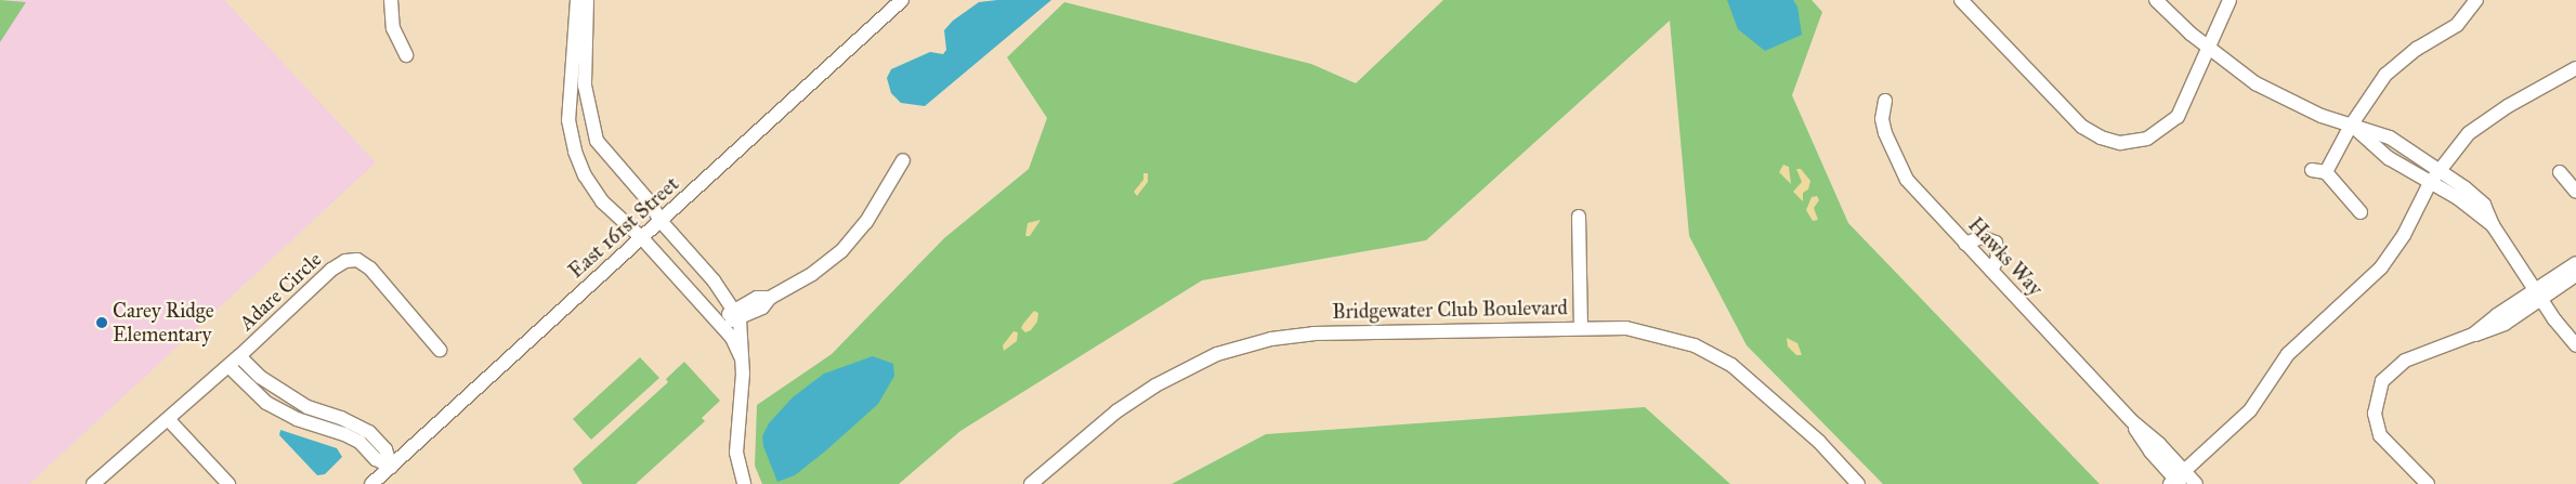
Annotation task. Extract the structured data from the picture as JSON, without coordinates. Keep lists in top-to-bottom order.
{
  "streets": {
    "street": [
      "East 161st Street",
      "Hawks Way",
      "Adare Circle",
      "Bridgewater Club Boulevard"
    ]
  },
  "places": ["Carey Ridge Elementary"]
}
